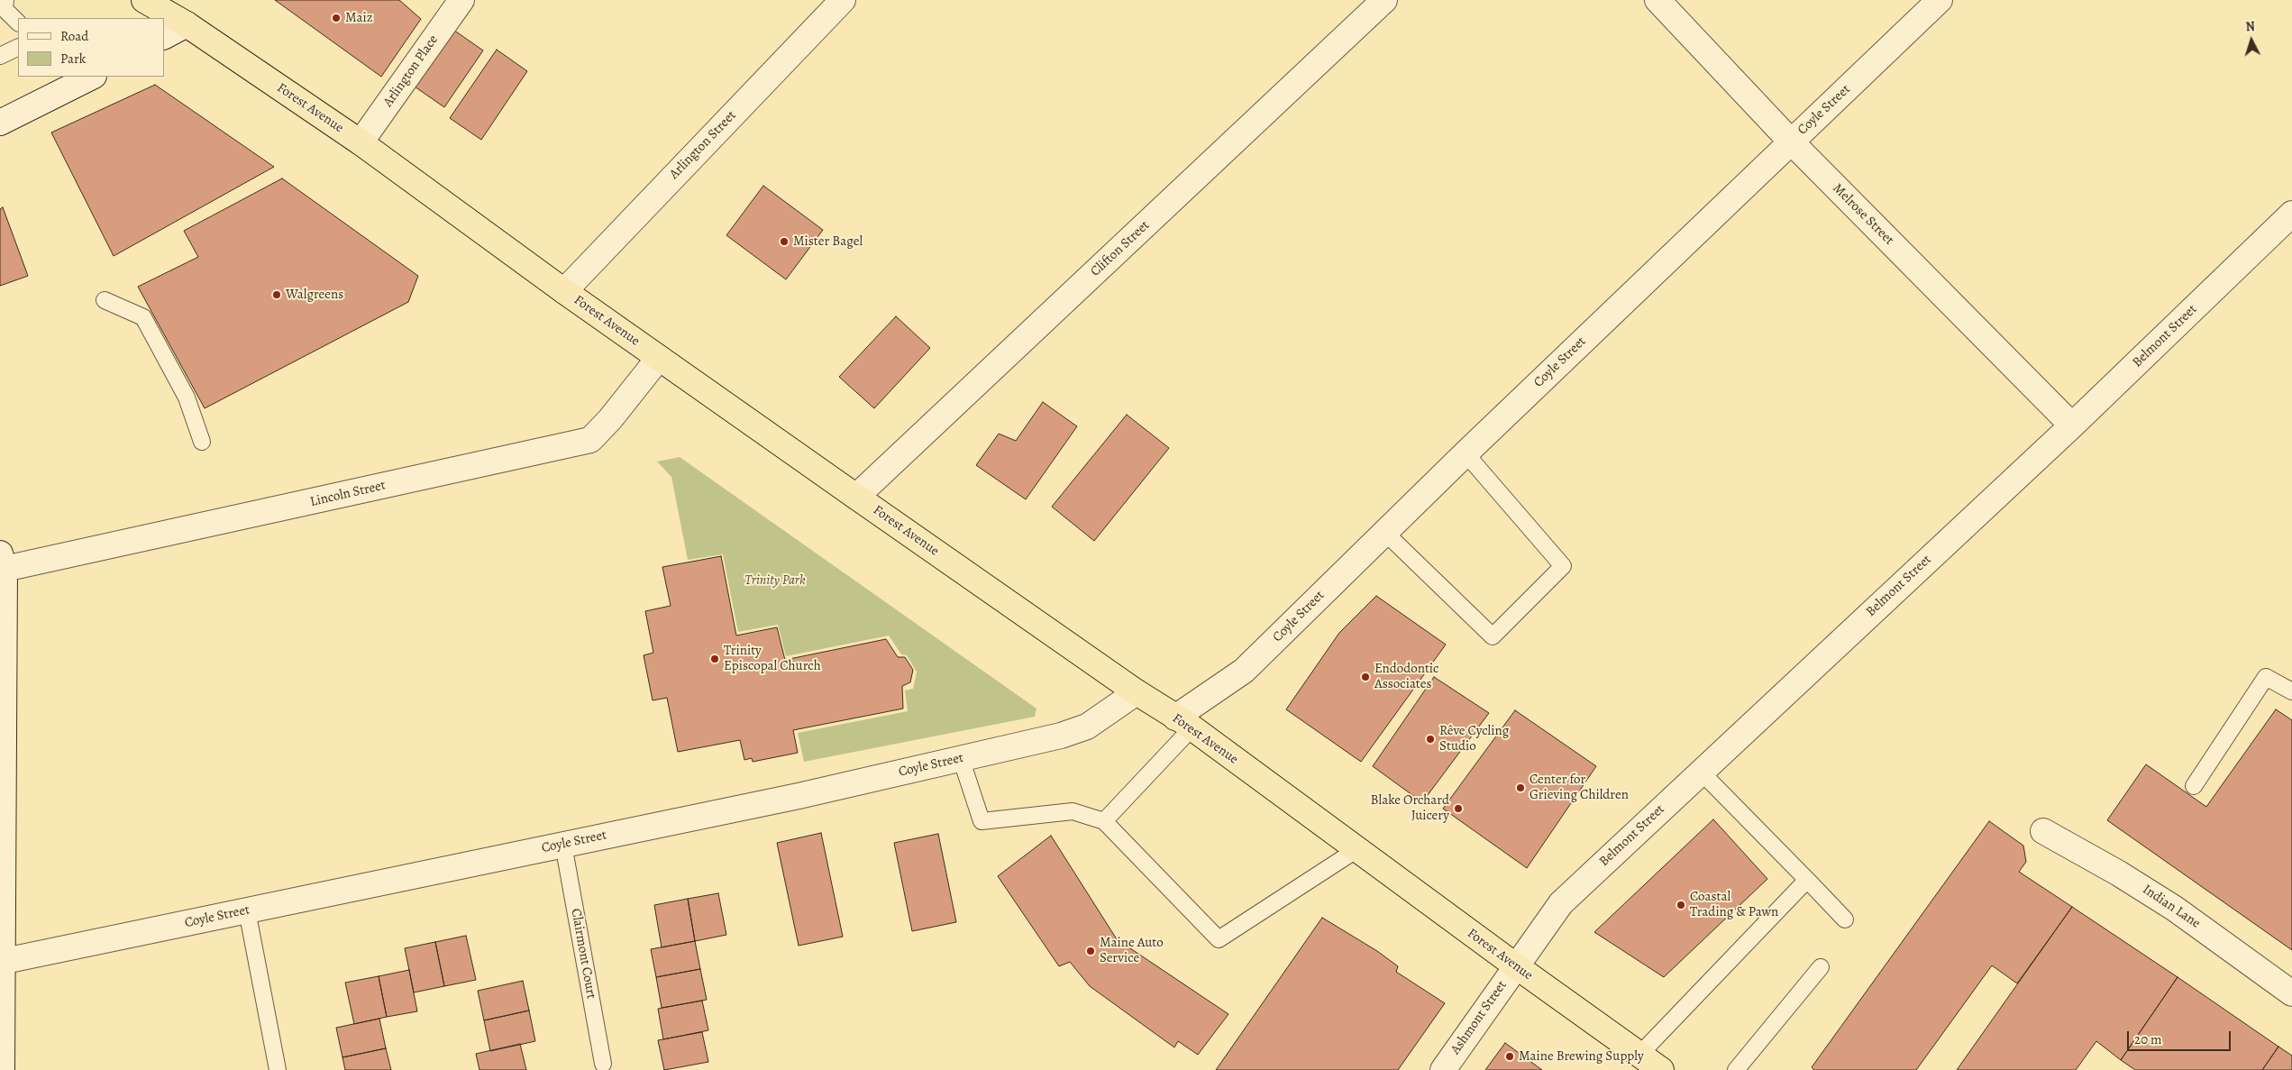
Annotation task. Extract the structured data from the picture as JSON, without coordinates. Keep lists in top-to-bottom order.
{
  "streets": {
    "highway": ["Forest Avenue"],
    "street": [
      "Arlington Place",
      "Coyle Street",
      "Arlington Street",
      "Melrose Street",
      "Clifton Street",
      "Belmont Street",
      "Lincoln Street",
      "Indian Lane",
      "Ashmont Street"
    ],
    "lane": ["Clairmont Court"]
  },
  "crossings": [
    ["Arlington Place", "Forest Avenue"],
    ["Forest Avenue", "Coyle Street"],
    ["Forest Avenue", "Arlington Street"],
    ["Forest Avenue", "Clifton Street"],
    ["Forest Avenue", "Belmont Street"],
    ["Forest Avenue", "Lincoln Street"],
    ["Forest Avenue", "Ashmont Street"],
    ["Coyle Street", "Melrose Street"],
    ["Coyle Street", "Clairmont Court"],
    ["Melrose Street", "Belmont Street"],
    ["Belmont Street", "Ashmont Street"]
  ],
  "parks": ["Trinity Park"],
  "places": [
    "Maiz",
    "Mister Bagel",
    "Walgreens",
    "Trinity Episcopal Church",
    "Endodontic Associates",
    "Rêve Cycling Studio",
    "Center for Grieving Children",
    "Blake Orchard Juicery",
    "Coastal Trading & Pawn",
    "Maine Auto Service",
    "Maine Brewing Supply"
  ],
  "legend": ["Road", "Park"],
  "scale_bar": "20 m",
  "north": "top"
}
